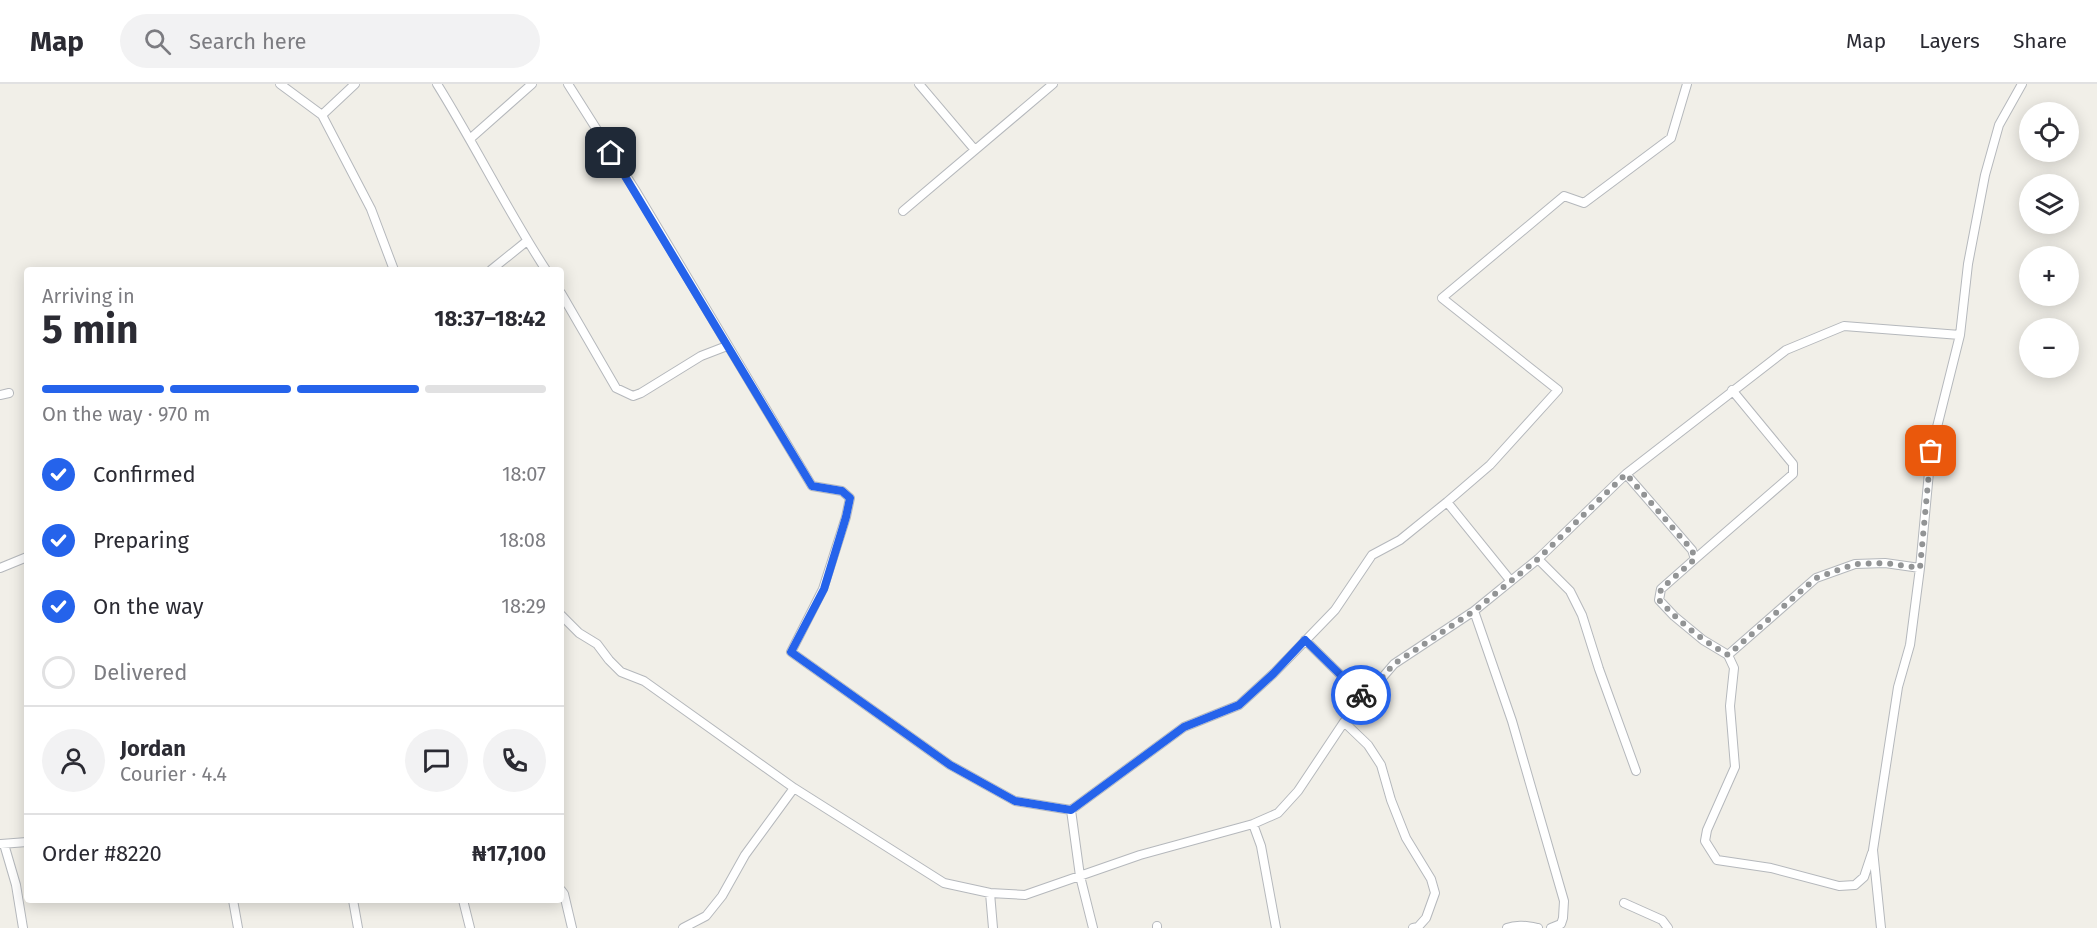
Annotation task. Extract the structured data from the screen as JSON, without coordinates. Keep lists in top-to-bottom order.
{
  "page": {
    "header": "Map",
    "search": "Search here",
    "nav": ["Map", "Layers", "Share"],
    "map_buttons": ["+", "−"],
    "heading": ["5 min", "Arriving in", "18:37–18:42"],
    "panel": [
      "Jordan",
      "Courier · 4.4",
      "Order #8220",
      "₦17,100"
    ],
    "bar": "On the way · 970 m",
    "list": [
      ["Confirmed", "18:07"],
      ["Preparing", "18:08"],
      ["On the way", "18:29"],
      "Delivered"
    ]
  }
}
